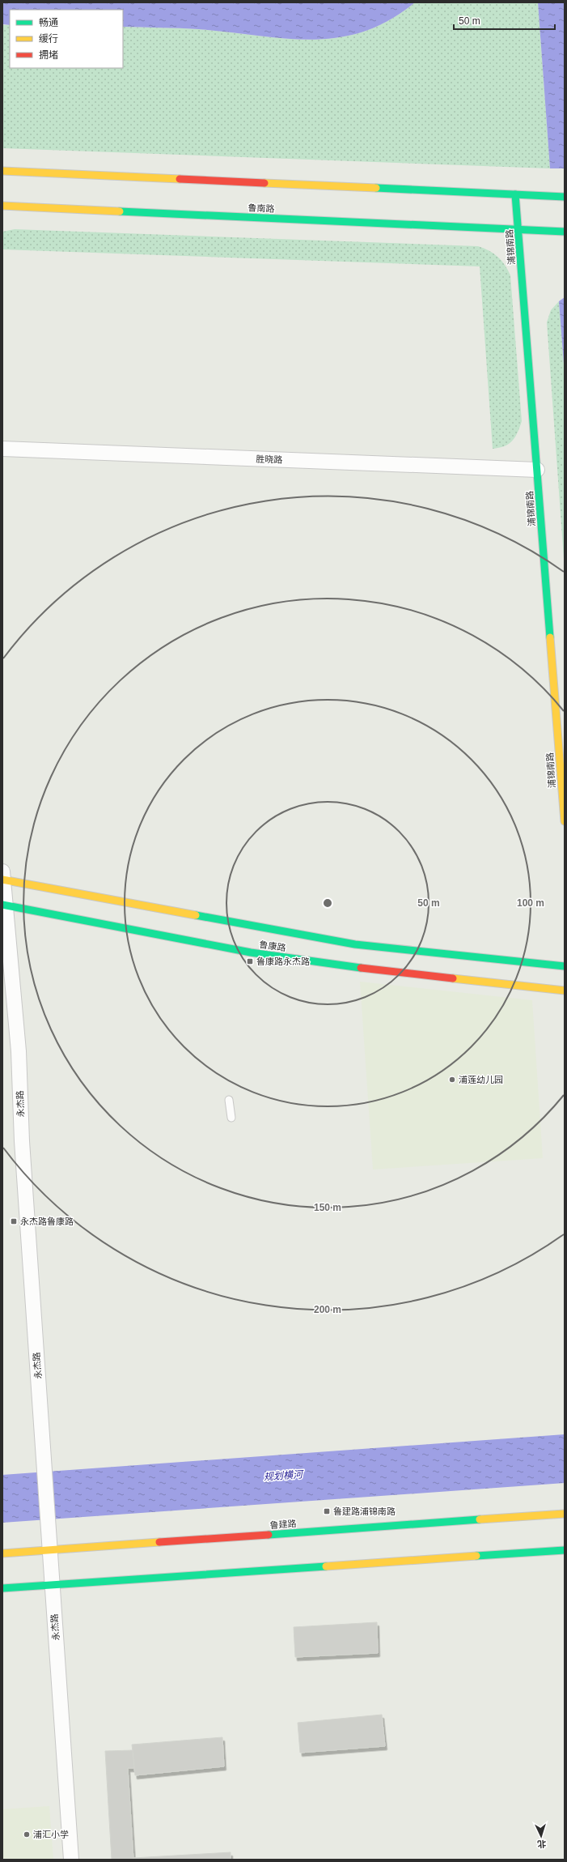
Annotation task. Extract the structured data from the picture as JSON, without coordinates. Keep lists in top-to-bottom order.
{
  "streets": {
    "street": [
      "鲁南路",
      "浦锦南路",
      "胜晓路",
      "鲁康路",
      "永杰路",
      "鲁建路"
    ]
  },
  "crossings": [
    ["鲁南路", "浦锦南路"],
    ["浦锦南路", "胜晓路"],
    ["鲁康路", "永杰路"],
    ["永杰路", "鲁建路"]
  ],
  "water": ["规划横河"],
  "places": {
    "transit": ["鲁康路永杰路", "永杰路鲁康路", "鲁建路浦锦南路"],
    "other": ["浦莲幼儿园", "浦汇小学"]
  },
  "legend": ["畅通", "缓行", "拥堵"],
  "scale_bar": "50 m",
  "north": "bottom",
  "rings": [
    "50 m",
    "100 m",
    "150 m",
    "200 m"
  ]
}
